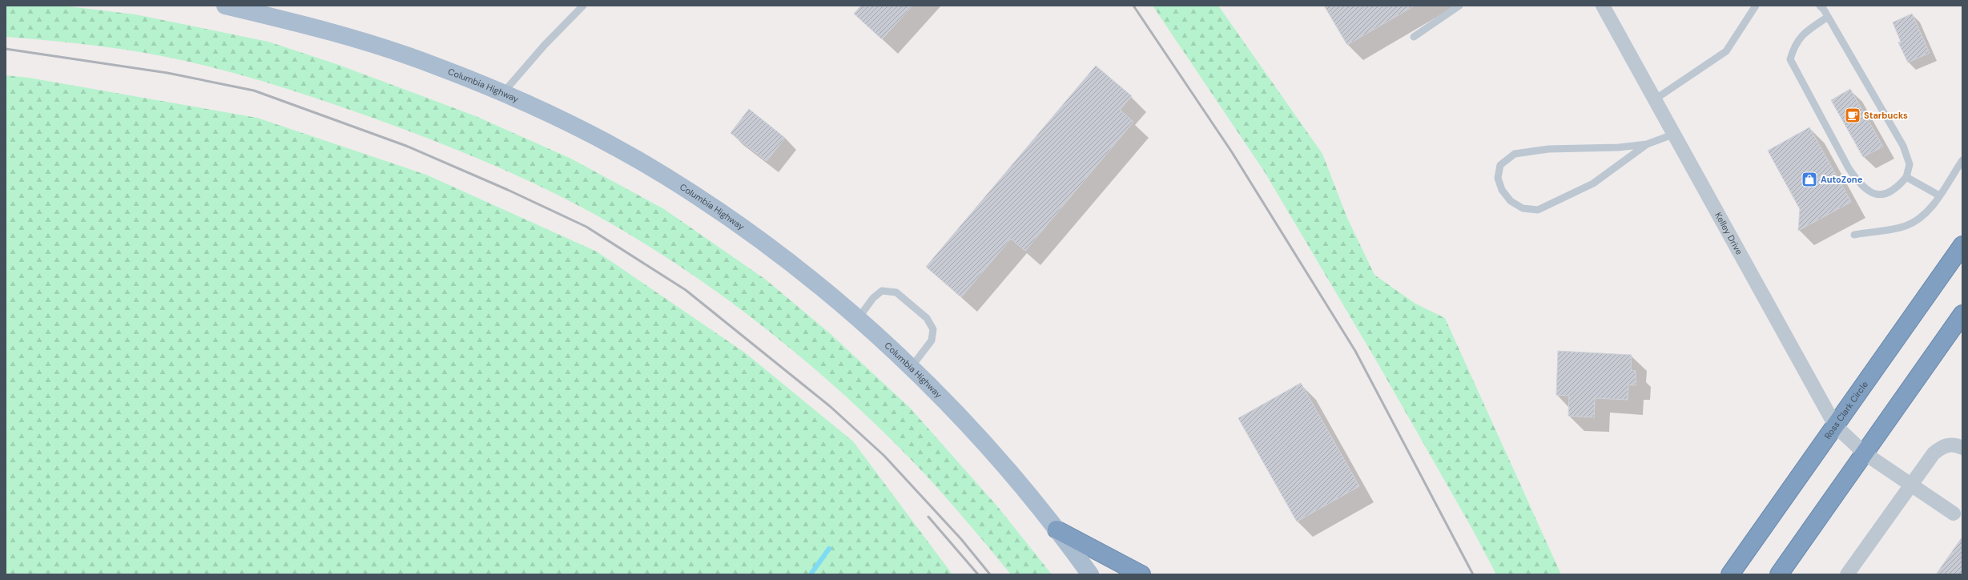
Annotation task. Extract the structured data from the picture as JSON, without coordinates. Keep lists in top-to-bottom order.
{
  "streets": {
    "highway": ["Ross Clark Circle"],
    "main road": ["Columbia Highway"],
    "street": ["Kelley Drive"]
  },
  "crossings": [
    ["Kelley Drive", "Ross Clark Circle"]
  ],
  "places": {
    "cafe": ["Starbucks"],
    "shop": ["AutoZone"]
  }
}
